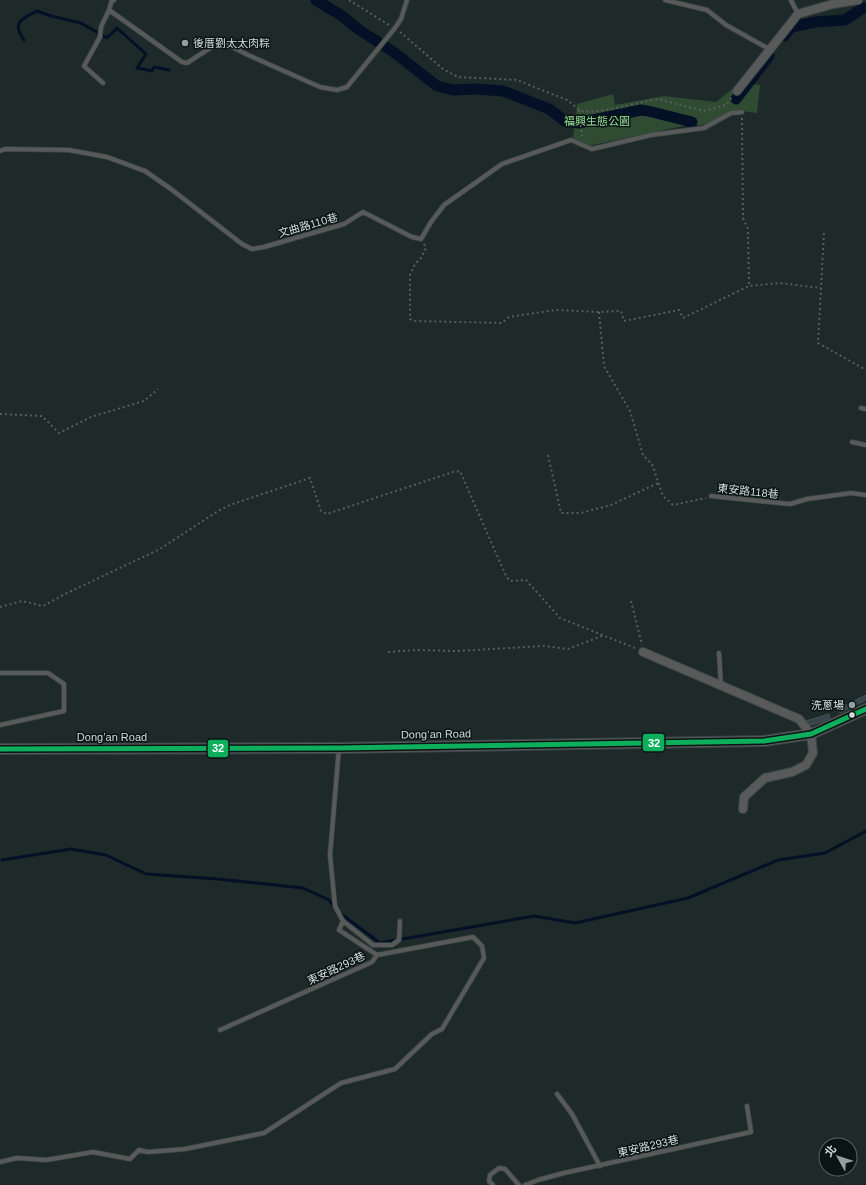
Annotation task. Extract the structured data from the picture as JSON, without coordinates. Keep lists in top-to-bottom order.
{
  "streets": {
    "street": ["Dong’an Road"],
    "lane": ["文曲路110巷", "東安路118巷", "東安路293巷"]
  },
  "crossings": [
    ["Dong’an Road", "東安路293巷"]
  ],
  "parks": ["福興生態公園"],
  "places": ["後厝劉太太肉粽", "洗蔥場"],
  "lines": ["transit line 32"],
  "north": "top left"
}
